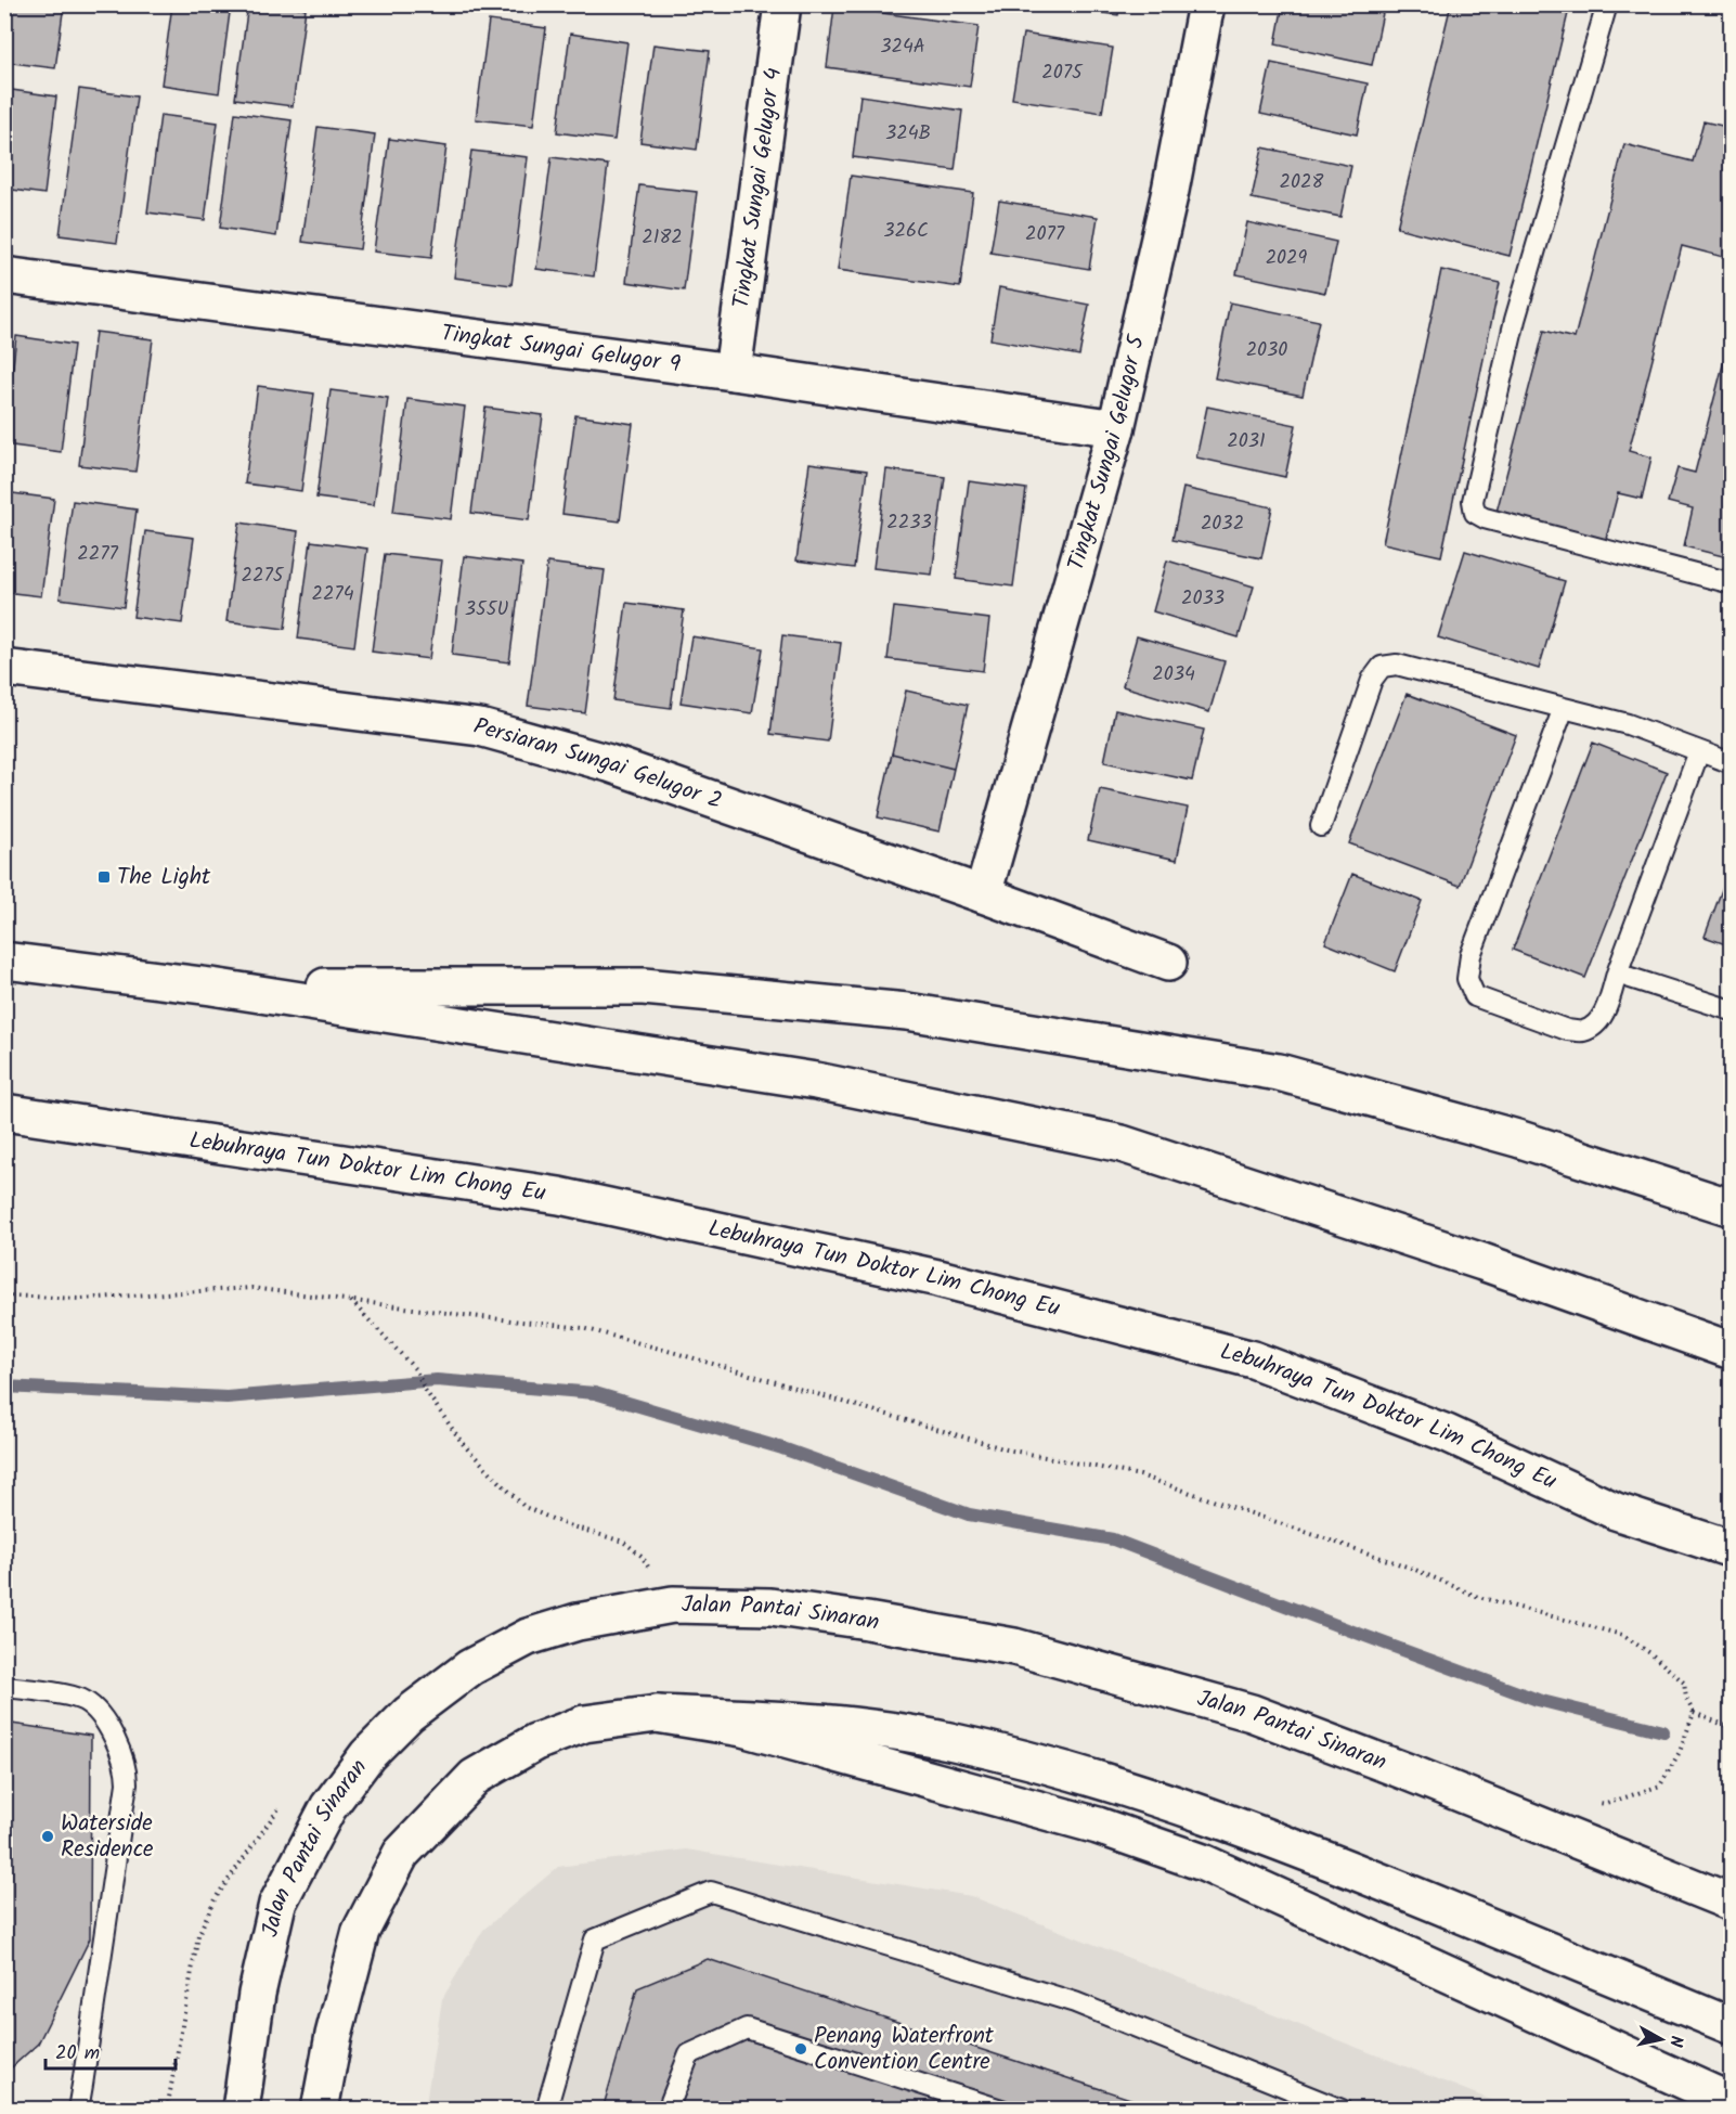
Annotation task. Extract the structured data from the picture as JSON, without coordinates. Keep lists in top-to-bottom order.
{
  "streets": {
    "main road": [
      "Tingkat Sungai Gelugor 4",
      "Tingkat Sungai Gelugor 9",
      "Tingkat Sungai Gelugor 5",
      "Persiaran Sungai Gelugor 2",
      "Lebuhraya Tun Doktor Lim Chong Eu",
      "Jalan Pantai Sinaran"
    ]
  },
  "crossings": [
    ["Tingkat Sungai Gelugor 4", "Tingkat Sungai Gelugor 9"],
    ["Tingkat Sungai Gelugor 9", "Tingkat Sungai Gelugor 5"],
    ["Tingkat Sungai Gelugor 5", "Persiaran Sungai Gelugor 2"]
  ],
  "places": {
    "transit": ["The Light"],
    "other": ["Waterside Residence", "Penang Waterfront Convention Centre"]
  },
  "house_numbers": [
    "324A",
    "2075",
    "324B",
    "2028",
    "326C",
    "2077",
    "2182",
    "2029",
    "2030",
    "2031",
    "2233",
    "2032",
    "2277",
    "2275",
    "2274",
    "2033",
    "355U",
    "2034"
  ],
  "scale_bar": "20 m",
  "north": "right"
}
